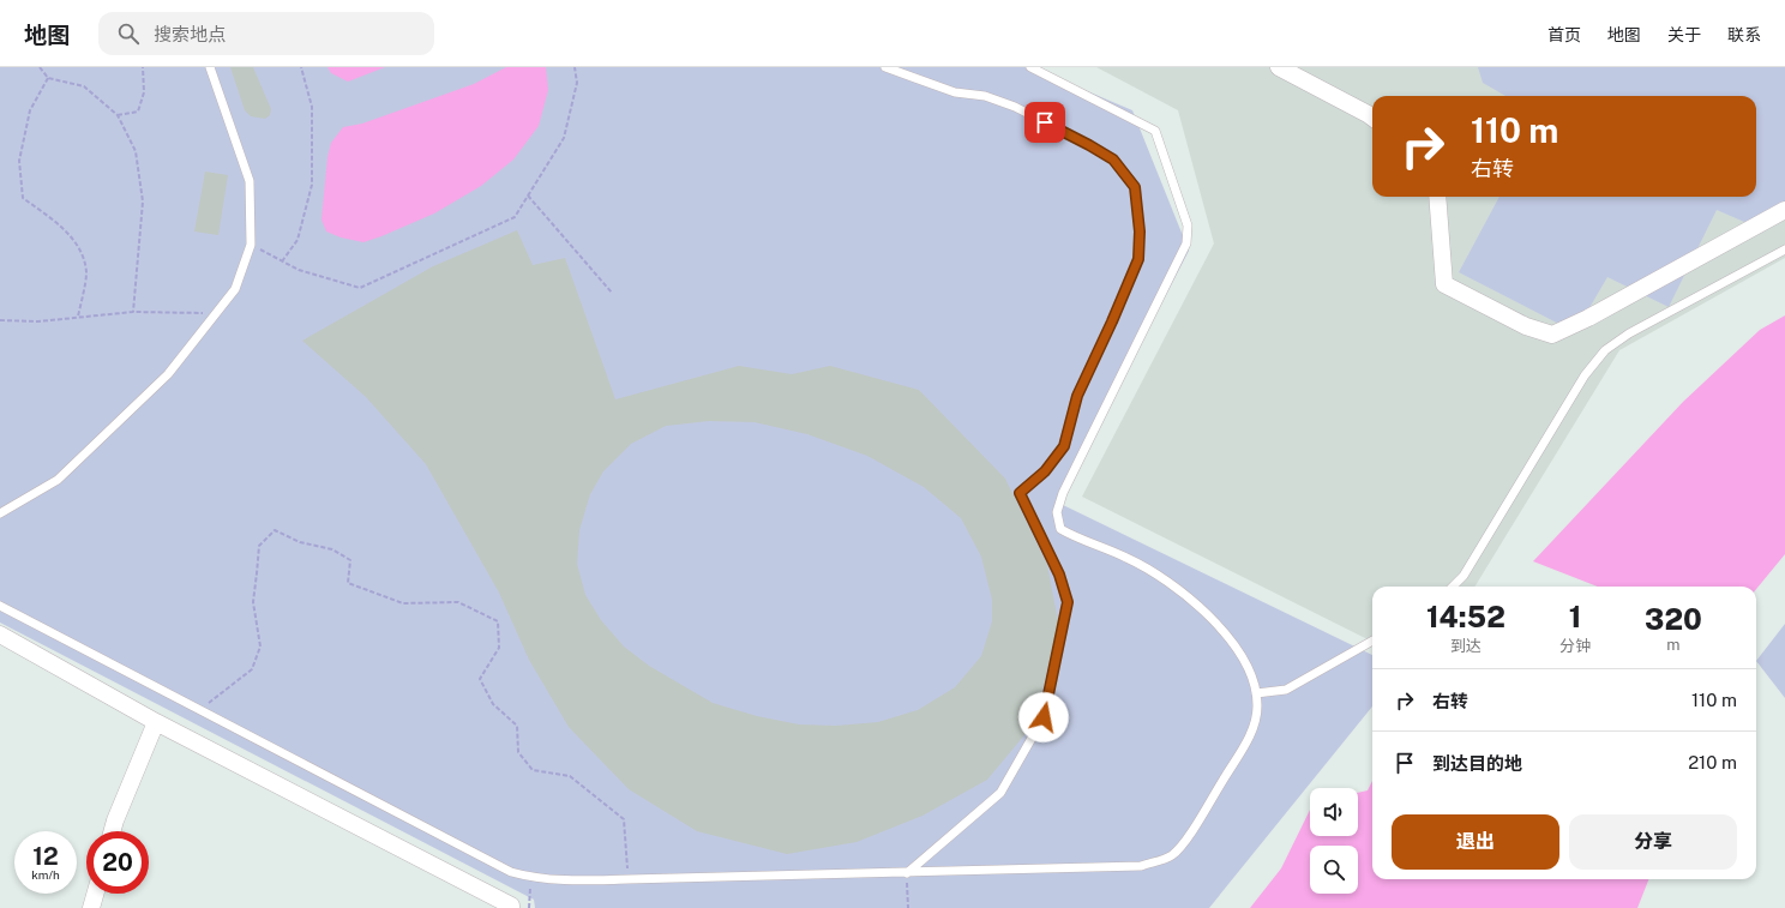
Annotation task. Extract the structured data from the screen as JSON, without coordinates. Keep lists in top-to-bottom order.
{
  "page": {
    "header": "地图",
    "search": "搜索地点",
    "nav": [
      "首页",
      "地图",
      "关于",
      "联系"
    ],
    "turn": ["110 m", "右转"],
    "eta": [
      "14:52",
      "到达",
      "1",
      "分钟",
      "320",
      "m"
    ],
    "list": [
      {
        "name": "右转",
        "value": "110 m"
      },
      {
        "name": "到达目的地",
        "value": "210 m"
      }
    ],
    "buttons": ["退出", "分享"],
    "speed": "12 km/h",
    "limit": "20"
  }
}
